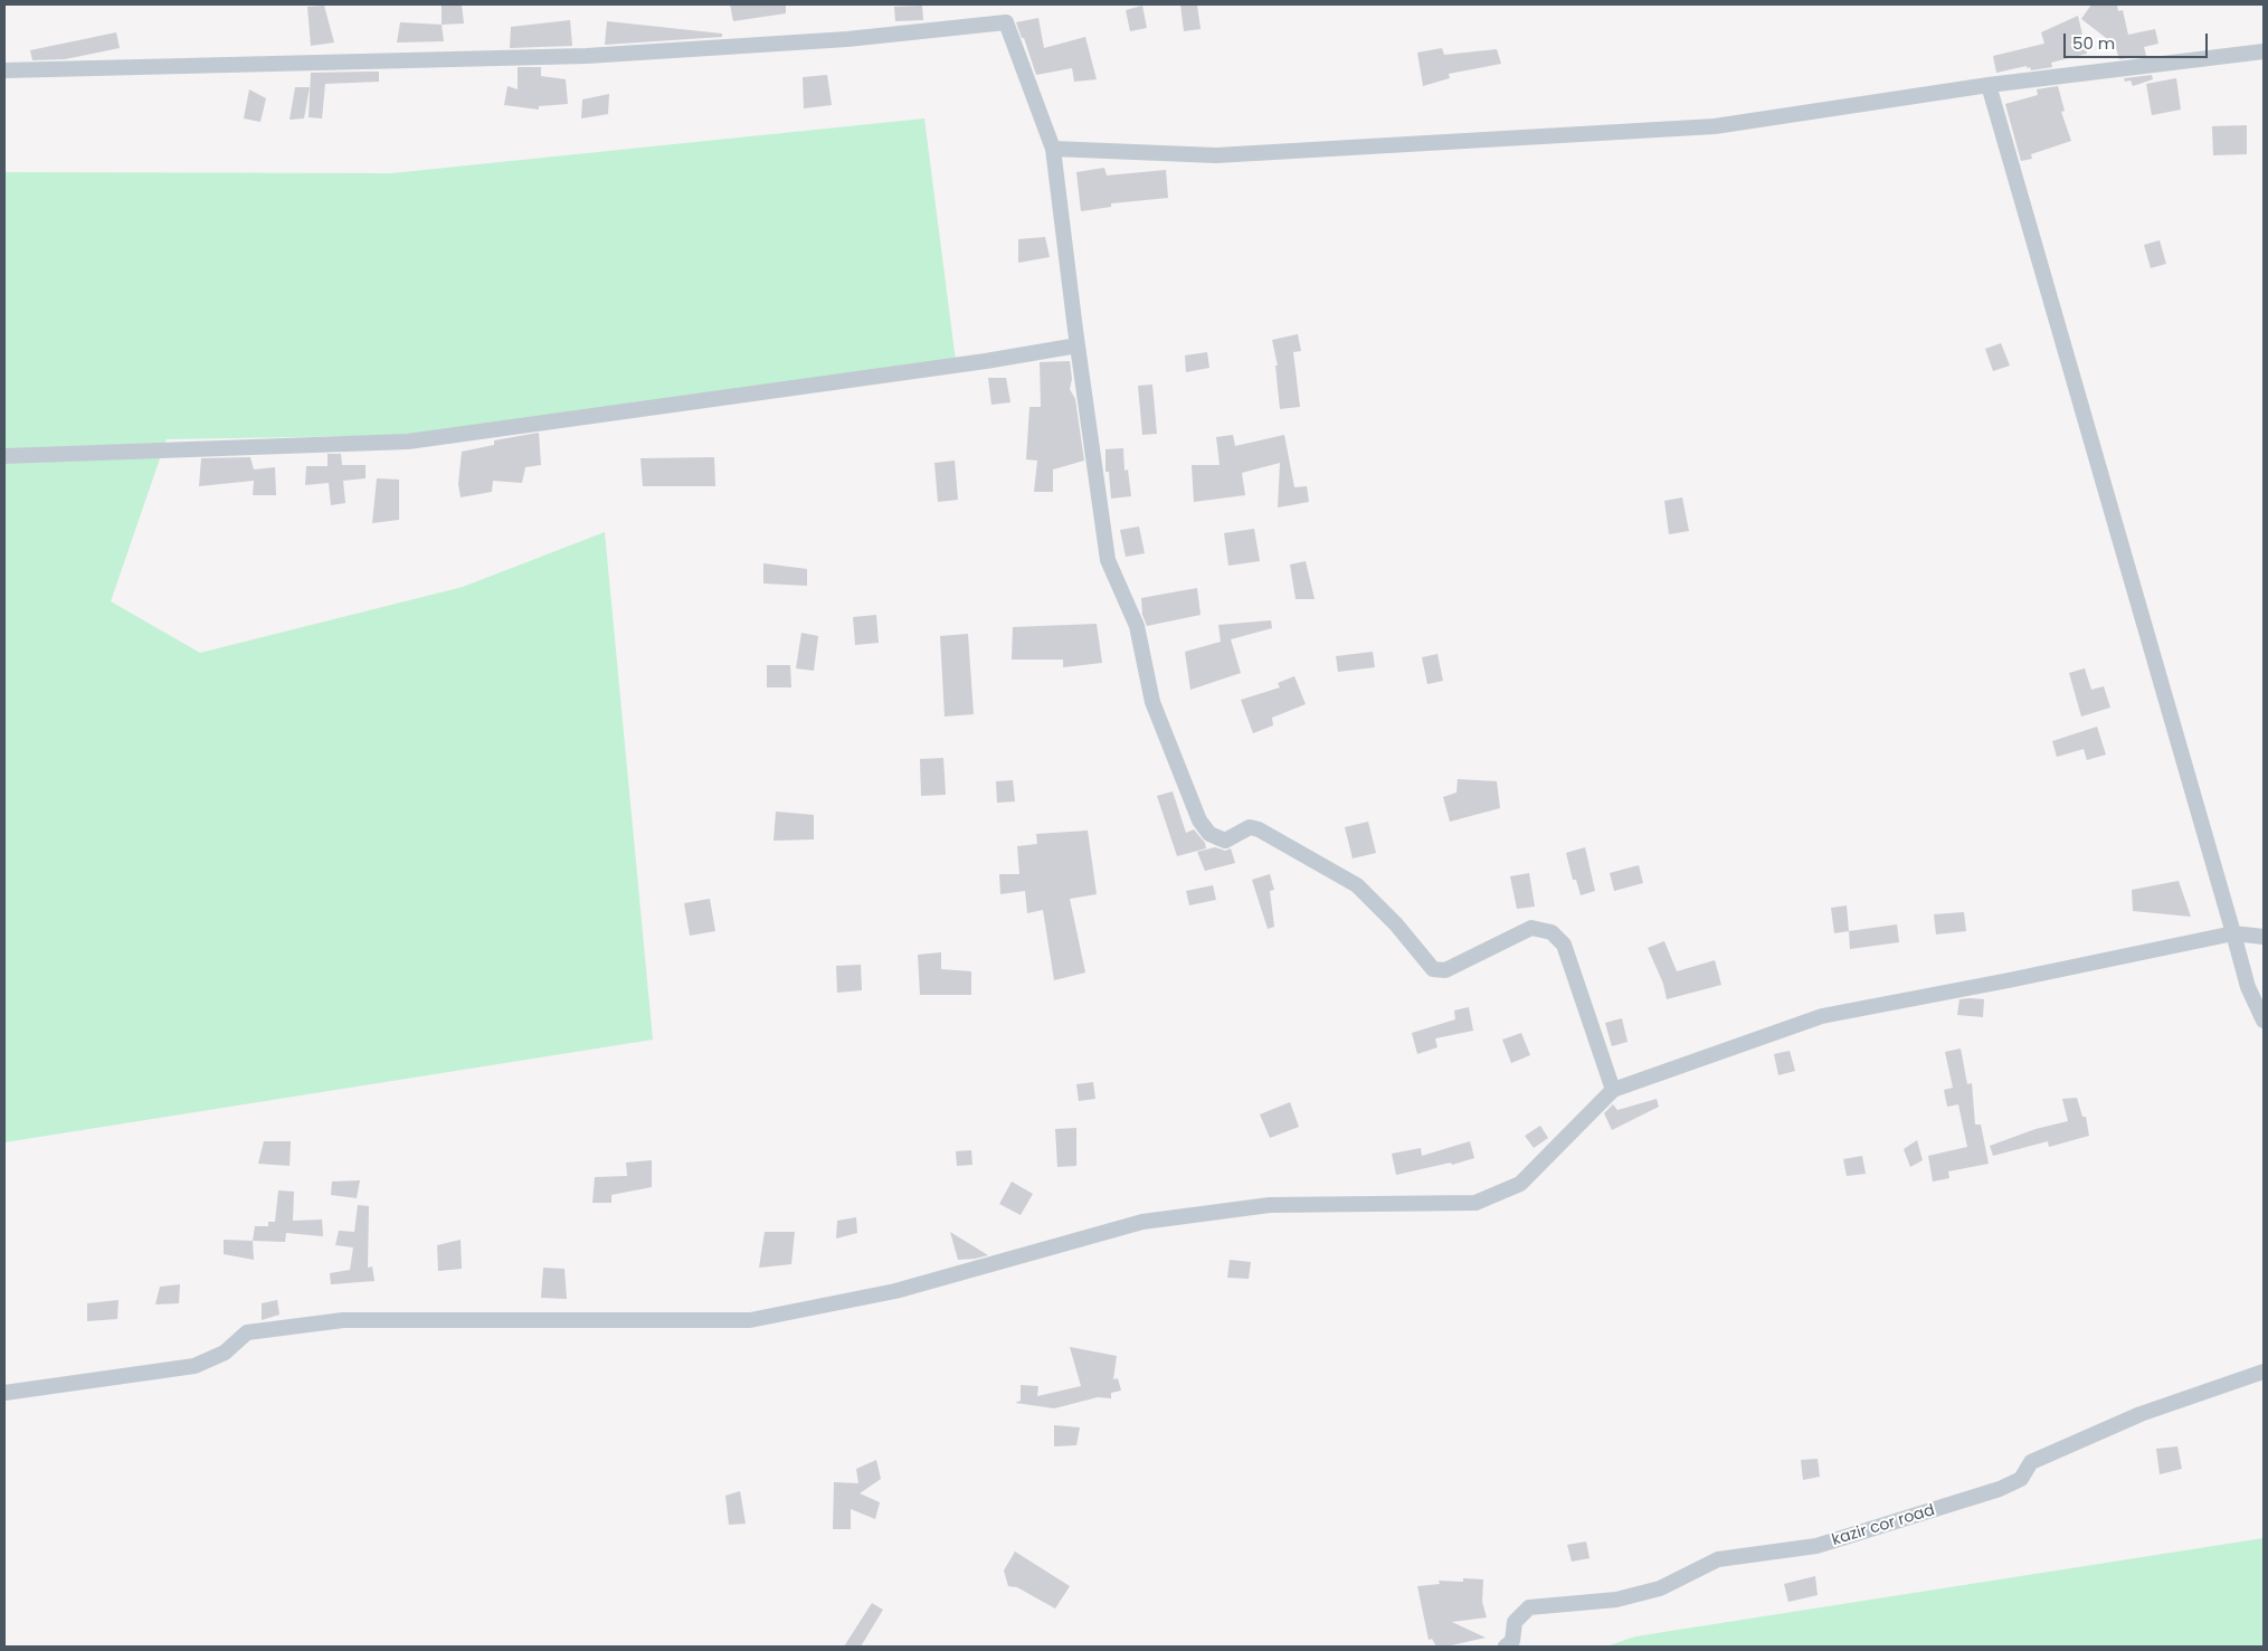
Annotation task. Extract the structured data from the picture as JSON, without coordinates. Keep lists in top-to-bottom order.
{
  "streets": {
    "street": ["kazir cor road"]
  },
  "scale_bar": "50 m"
}
